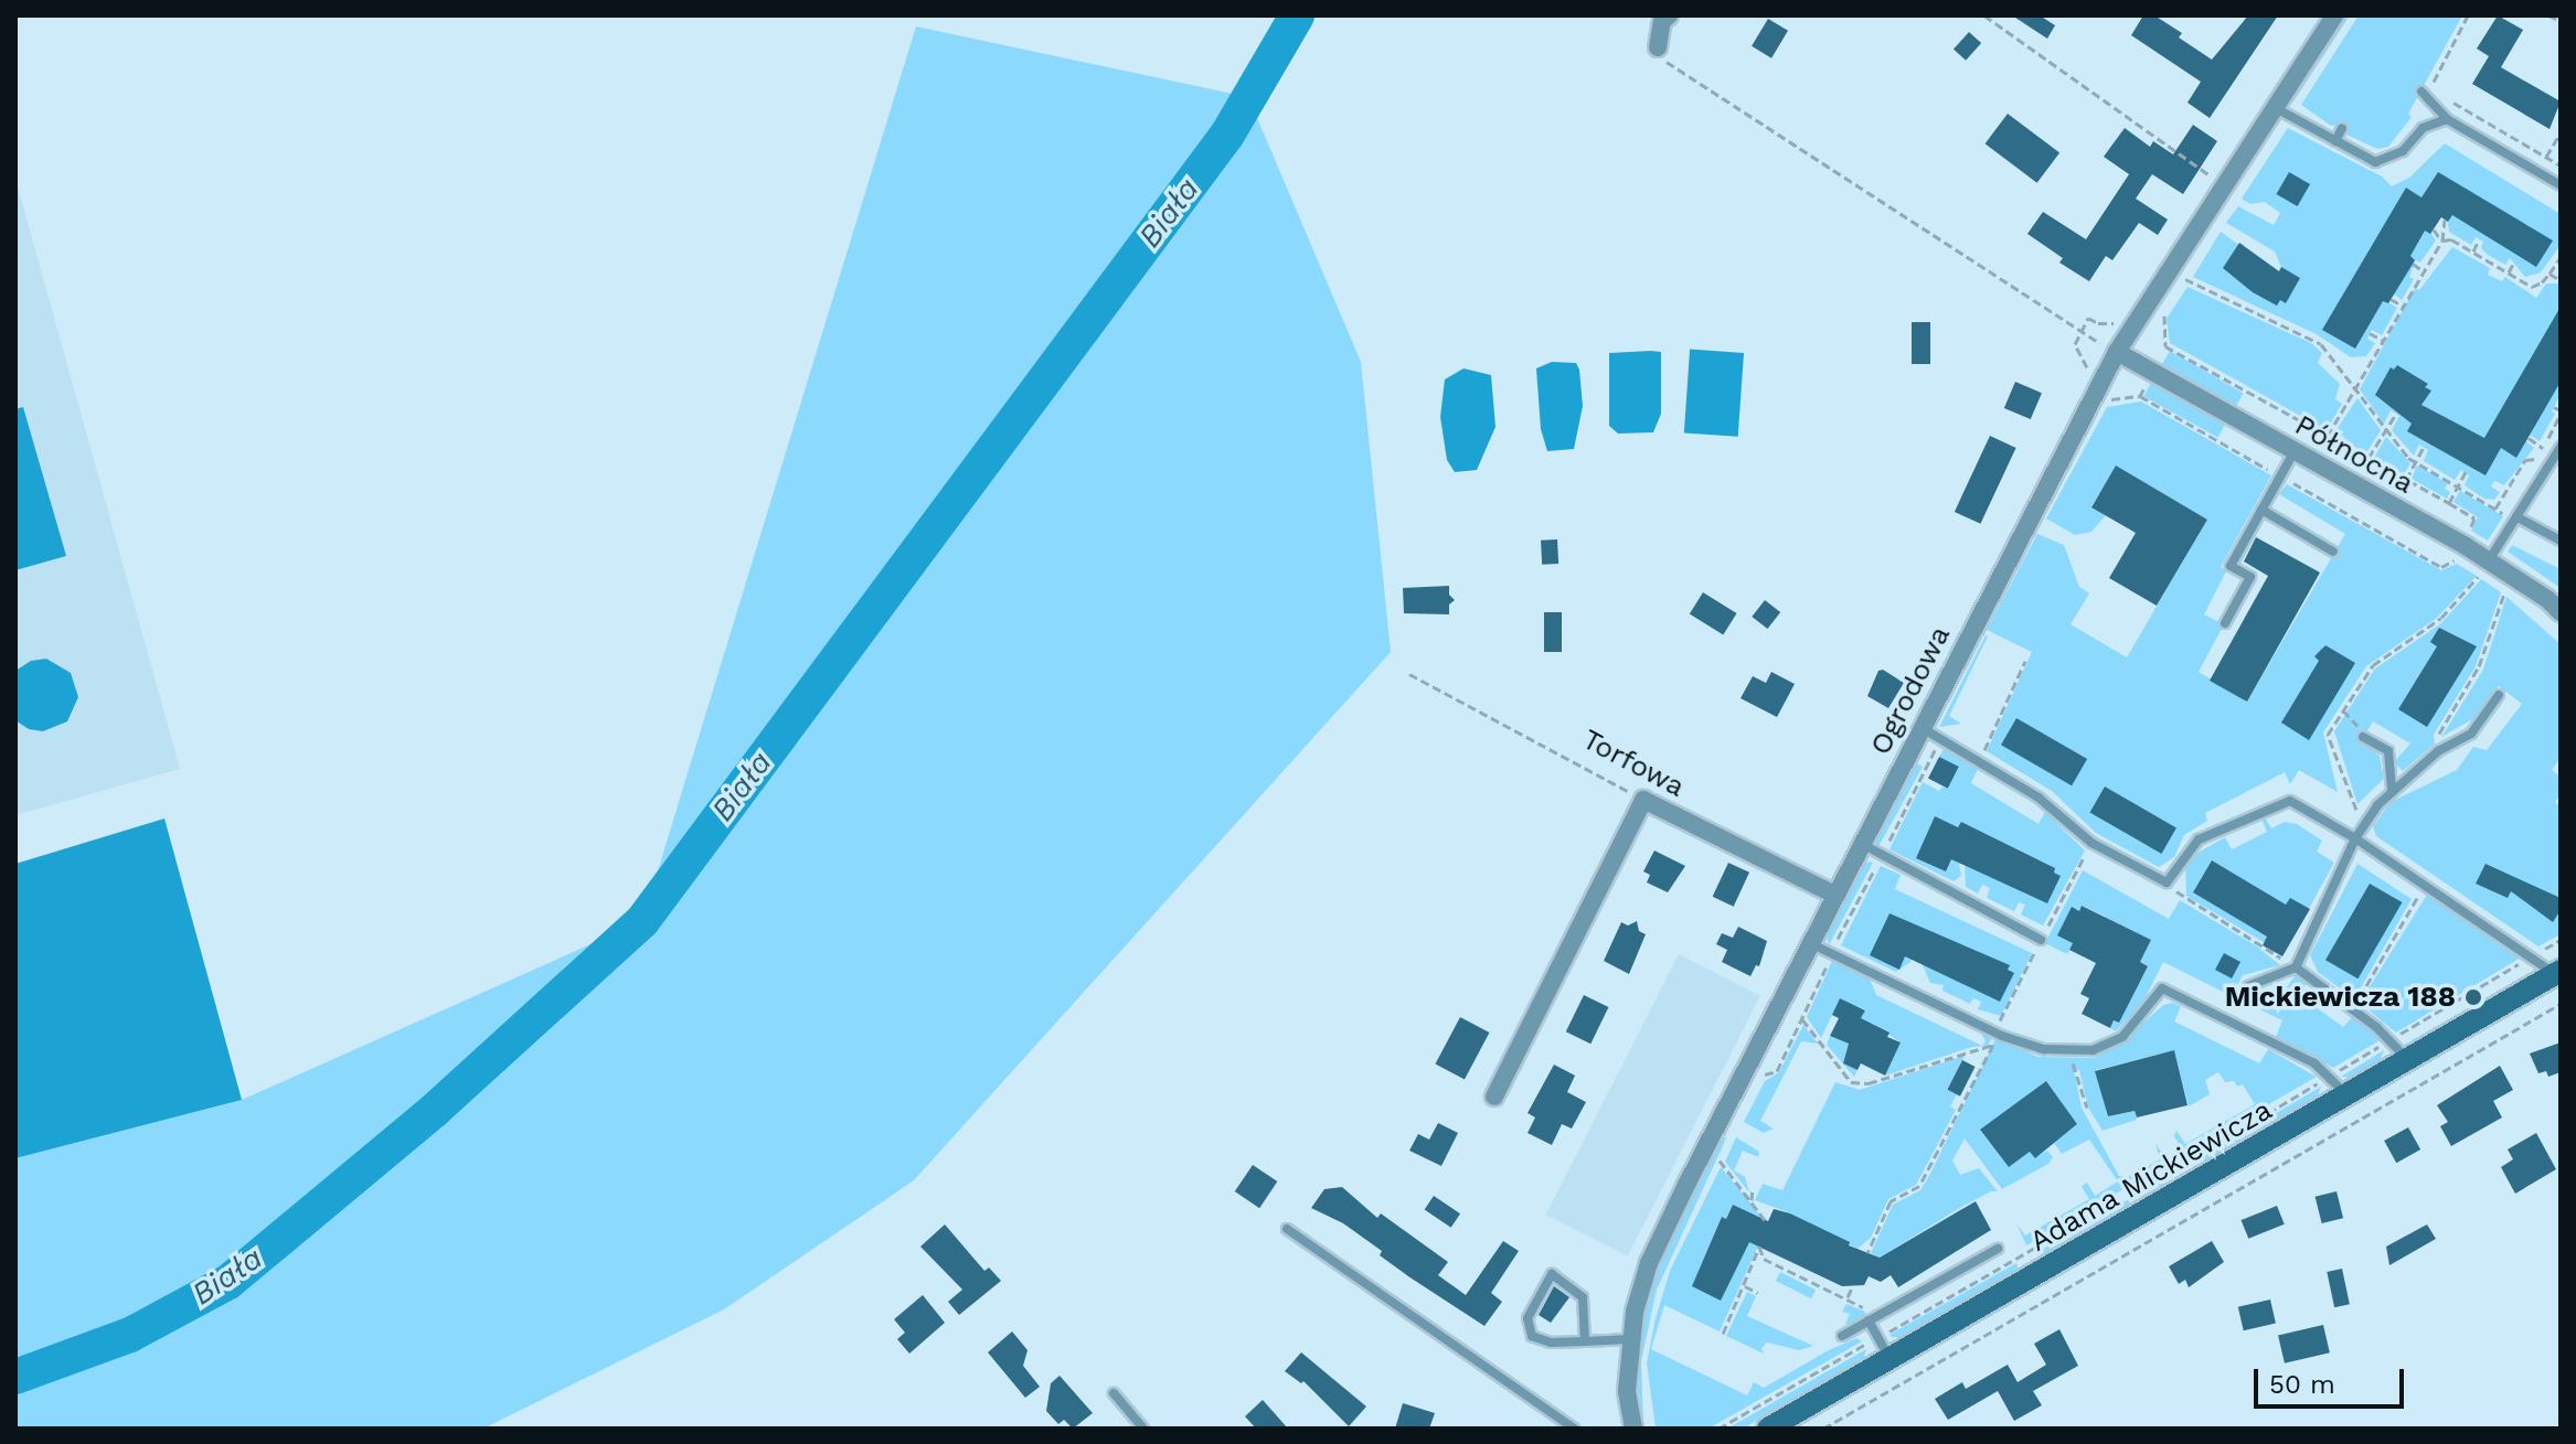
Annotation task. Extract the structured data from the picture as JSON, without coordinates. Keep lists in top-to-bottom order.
{
  "streets": {
    "main road": ["Adama Mickiewicza"],
    "street": ["Północna", "Ogrodowa", "Torfowa"]
  },
  "crossings": [
    ["Północna", "Ogrodowa"],
    ["Ogrodowa", "Torfowa"]
  ],
  "water": ["Biała"],
  "places": ["Mickiewicza 188"],
  "scale_bar": "50 m"
}
